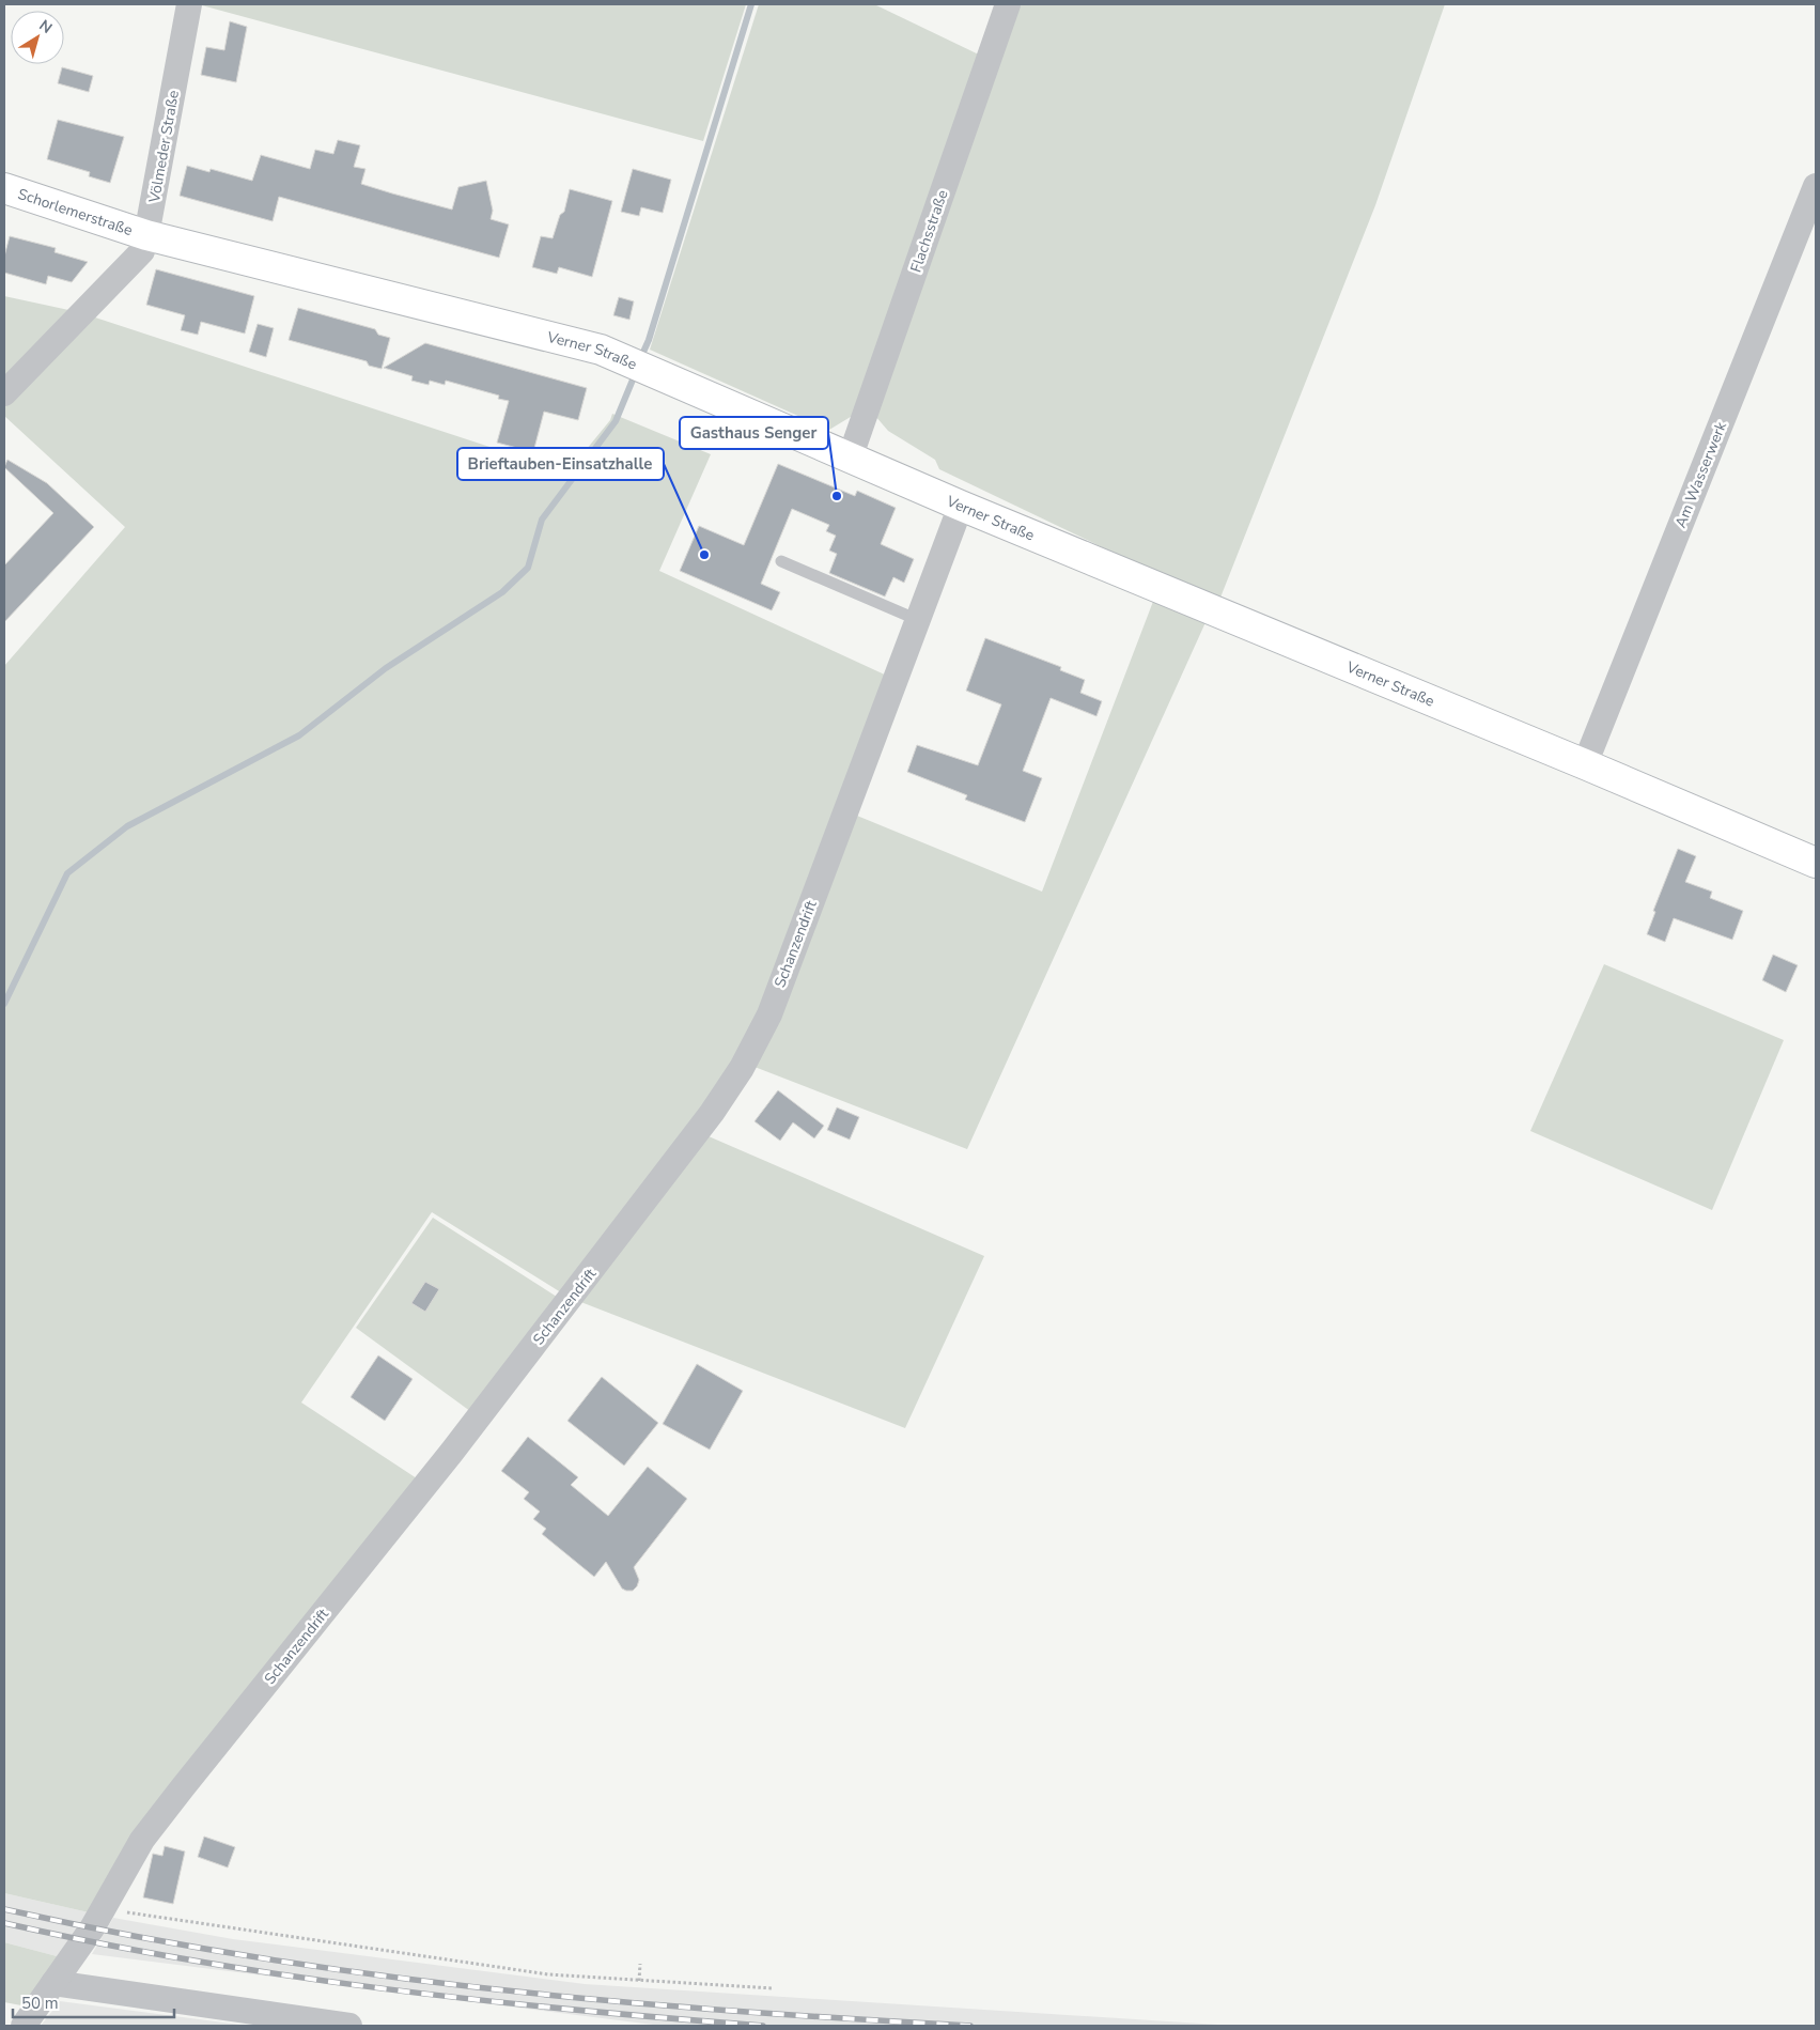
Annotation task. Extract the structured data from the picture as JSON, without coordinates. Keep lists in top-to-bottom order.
{
  "streets": {
    "street": [
      "Völmeder Straße",
      "Schorlemerstraße",
      "Flachsstraße",
      "Verner Straße",
      "Am Wasserwerk",
      "Schanzendrift"
    ]
  },
  "crossings": [
    ["Völmeder Straße", "Schorlemerstraße"],
    ["Völmeder Straße", "Verner Straße"],
    ["Schorlemerstraße", "Verner Straße"],
    ["Flachsstraße", "Verner Straße"],
    ["Verner Straße", "Am Wasserwerk"],
    ["Verner Straße", "Schanzendrift"]
  ],
  "places": ["Gasthaus Senger", "Brieftauben-Einsatzhalle"],
  "scale_bar": "50 m",
  "north": "top right"
}
